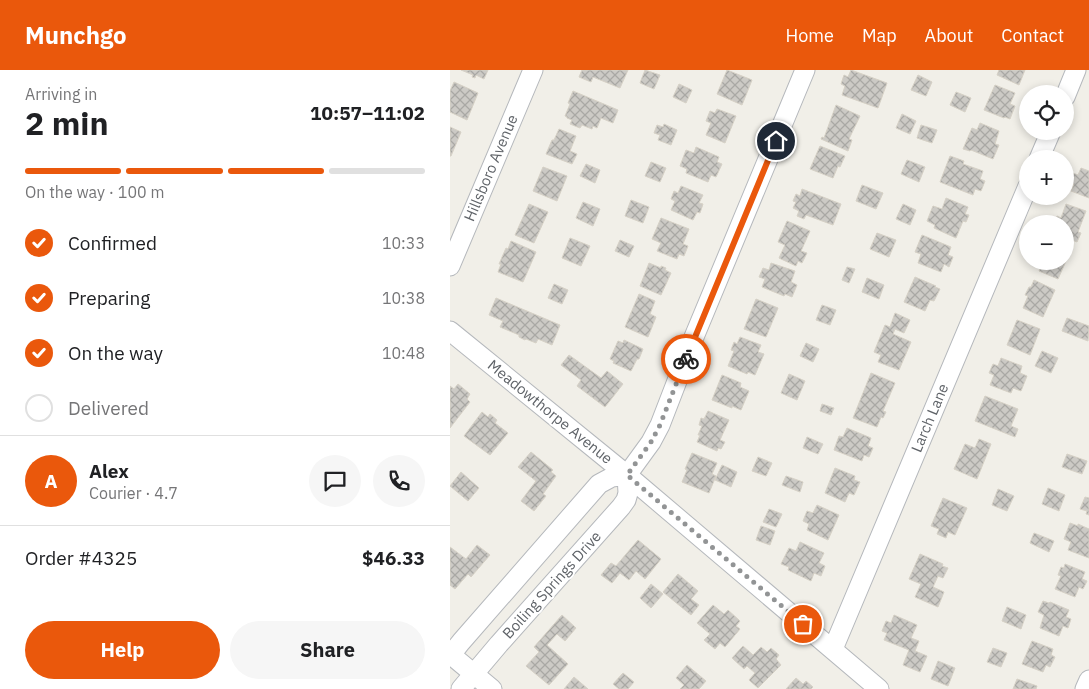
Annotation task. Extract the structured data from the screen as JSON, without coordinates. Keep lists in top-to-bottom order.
{
  "streets": {
    "street": [
      "Hillsboro Avenue",
      "Meadowthorpe Avenue",
      "Larch Lane",
      "Boiling Springs Drive"
    ]
  },
  "crossings": [
    ["Meadowthorpe Avenue", "Larch Lane"],
    ["Meadowthorpe Avenue", "Boiling Springs Drive"]
  ],
  "page": {
    "header": "Munchgo",
    "nav": [
      "Home",
      "Map",
      "About",
      "Contact"
    ],
    "heading": ["2 min", "Arriving in", "10:57–11:02"],
    "panel": [
      "Alex",
      "Courier · 4.7",
      "Order #4325",
      "$46.33"
    ],
    "map_buttons": ["+", "−"],
    "bar": "On the way · 100 m",
    "list": [
      ["Confirmed", "10:33"],
      ["Preparing", "10:38"],
      ["On the way", "10:48"],
      "Delivered"
    ],
    "round": "A",
    "buttons": ["Help", "Share"]
  }
}
